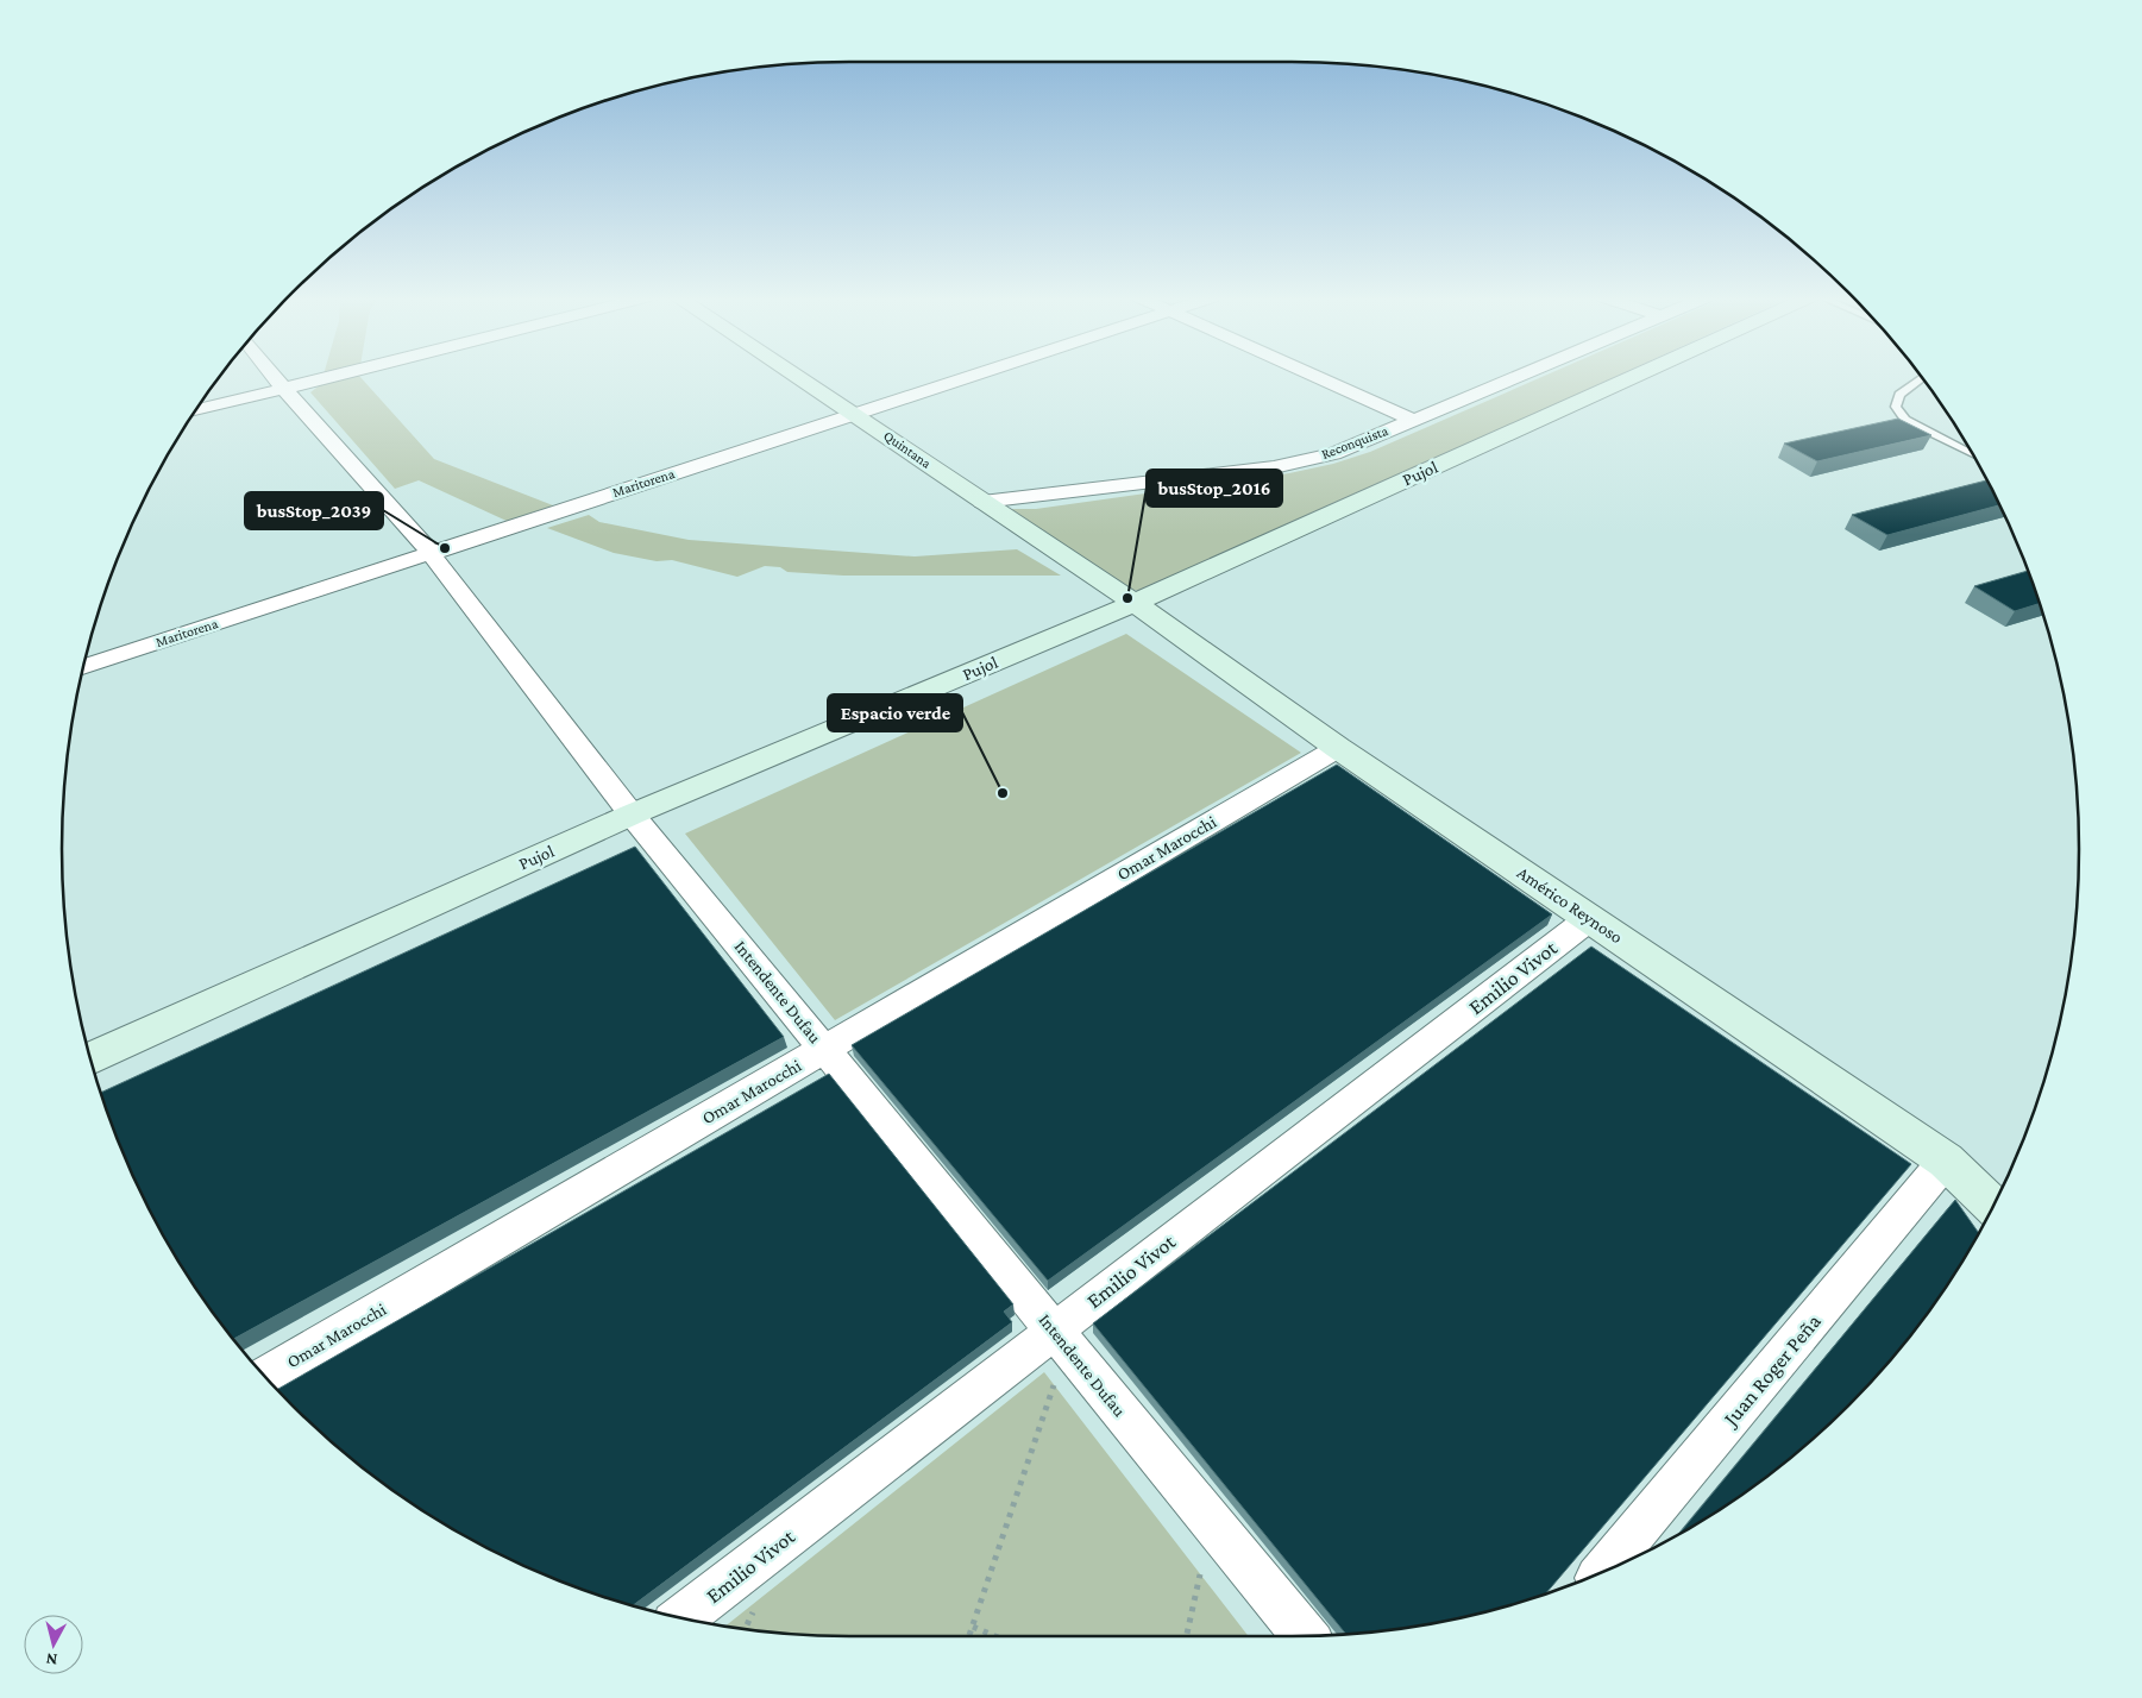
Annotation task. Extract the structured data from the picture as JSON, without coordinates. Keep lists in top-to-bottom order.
{
  "streets": {
    "main road": ["Quintana", "Pujol", "Américo Reynoso"],
    "street": [
      "Reconquista",
      "Maritorena",
      "Omar Marocchi",
      "Emilio Vivot",
      "Intendente Dufau",
      "Juan Roger Peña"
    ]
  },
  "crossings": [
    ["Reconquista", "Quintana"],
    ["Quintana", "Pujol"],
    ["Quintana", "Maritorena"],
    ["Quintana", "Américo Reynoso"],
    ["Pujol", "Américo Reynoso"],
    ["Pujol", "Intendente Dufau"],
    ["Maritorena", "Intendente Dufau"],
    ["Omar Marocchi", "Américo Reynoso"],
    ["Omar Marocchi", "Intendente Dufau"],
    ["Américo Reynoso", "Emilio Vivot"],
    ["Américo Reynoso", "Juan Roger Peña"],
    ["Emilio Vivot", "Intendente Dufau"]
  ],
  "places": ["busStop_2039", "busStop_2016", "Espacio verde"],
  "north": "bottom"
}
